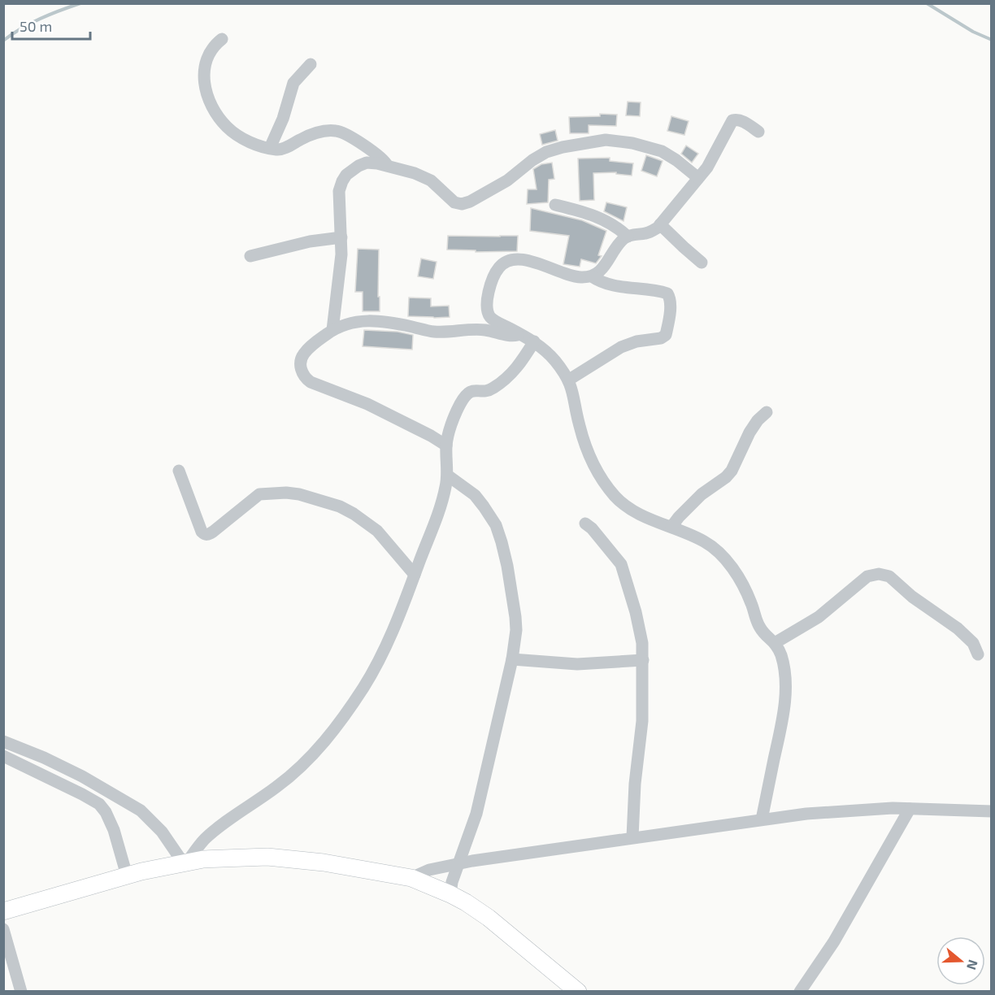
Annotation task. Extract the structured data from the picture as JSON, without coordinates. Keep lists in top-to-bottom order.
{
  "scale_bar": "50 m",
  "north": "right"
}
